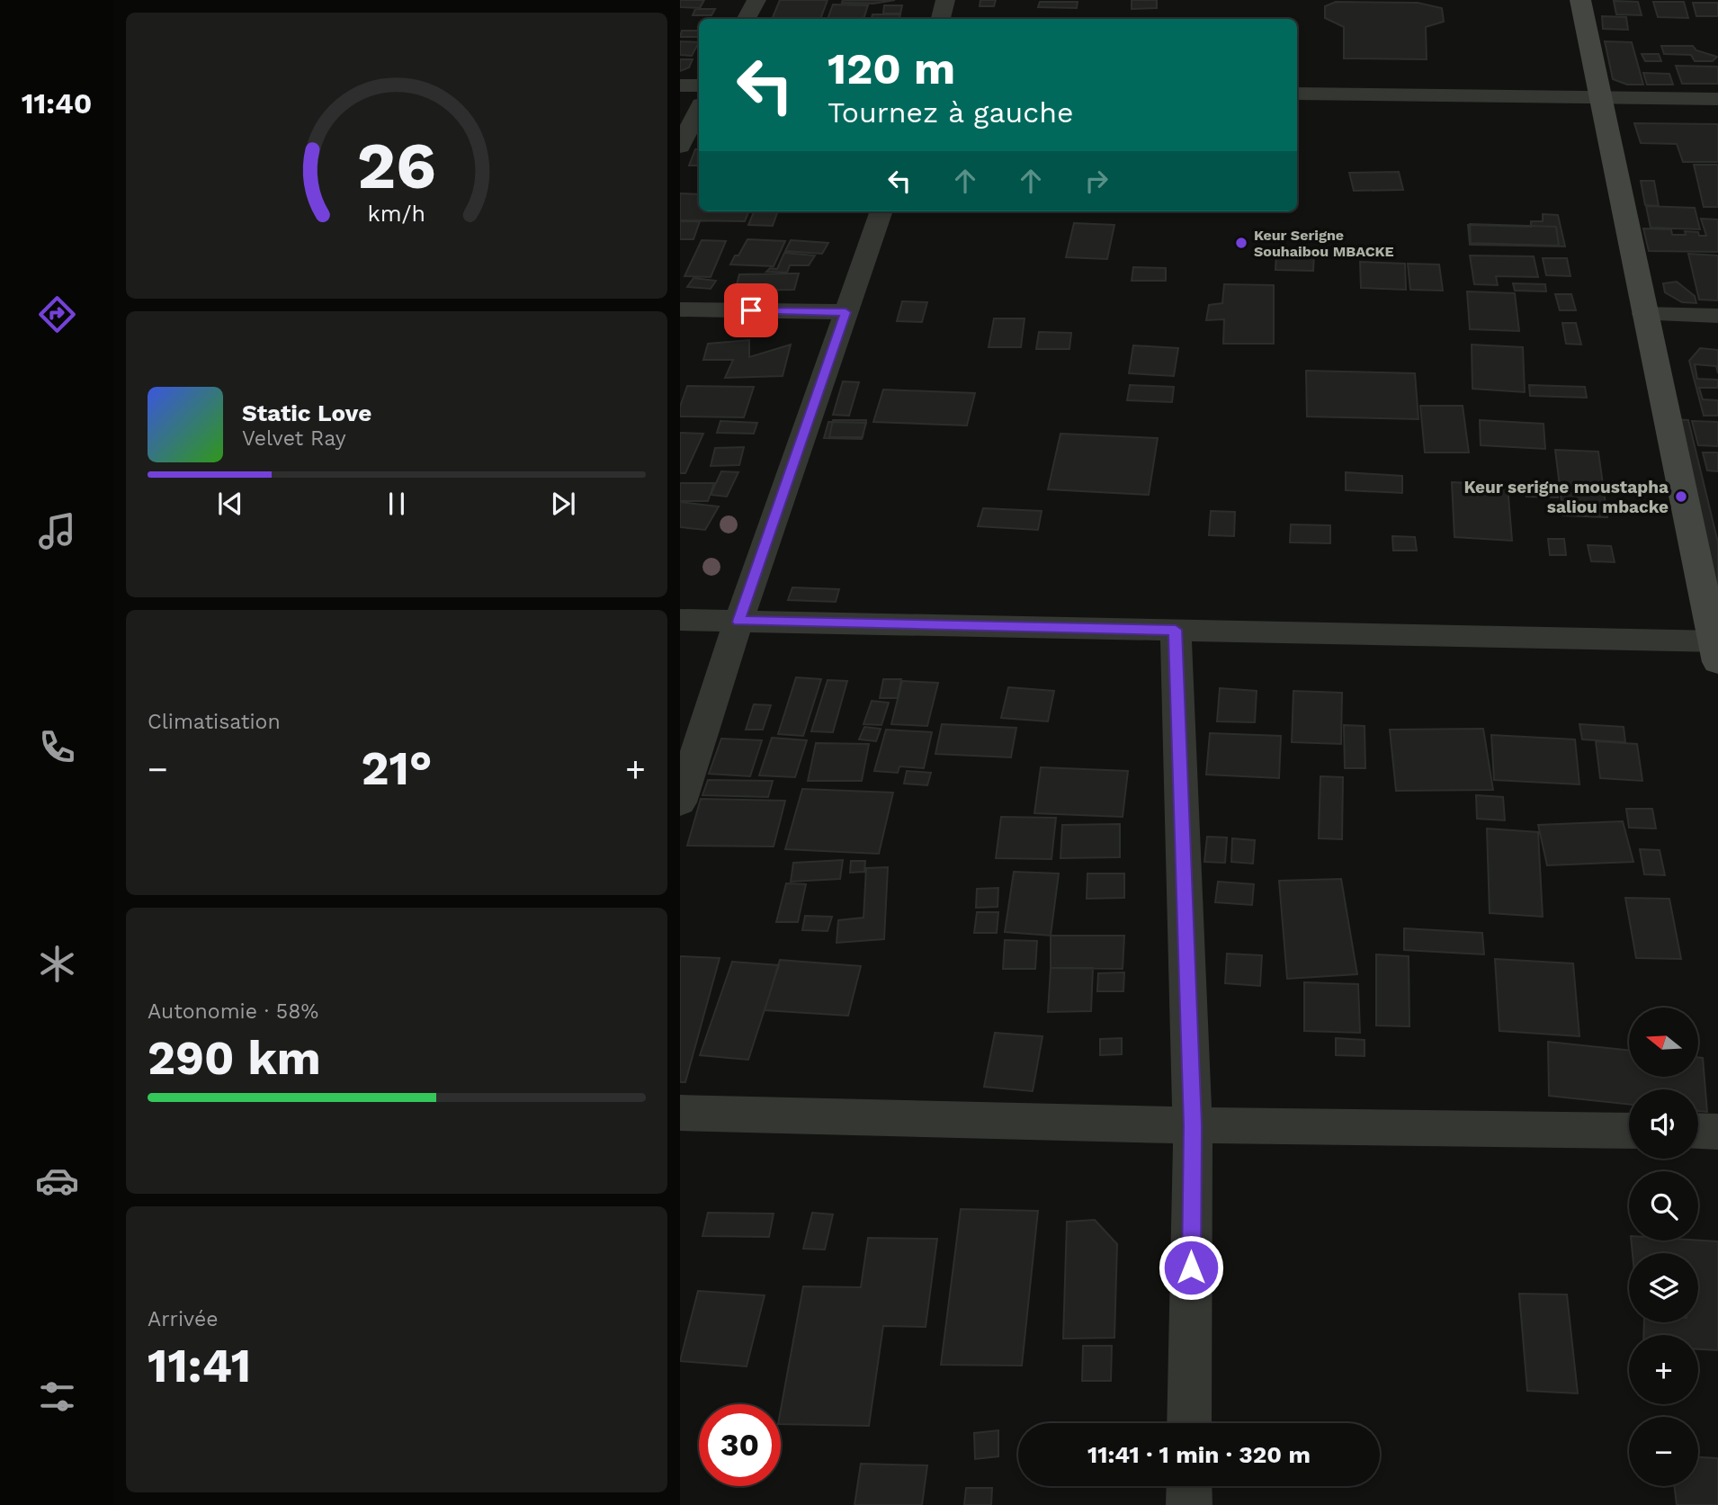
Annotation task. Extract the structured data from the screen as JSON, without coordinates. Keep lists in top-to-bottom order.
{
  "places": ["Keur Serigne Souhaibou MBACKE", "Keur serigne moustapha saliou mbacke"],
  "north": "left",
  "page": {
    "tabs": "11:40",
    "turn": ["120 m", "Tournez à gauche"],
    "song": ["Static Love", "Velvet Ray"],
    "tile": [
      "Climatisation",
      ["Autonomie · 58%", "290 km"],
      ["Arrivée", "11:41"]
    ],
    "heat": ["−", "21°", "+"],
    "map_buttons": ["+", "−"],
    "limit": "30",
    "trip": "11:41 · 1 min · 320 m",
    "gauge": ["26", "km/h"]
  }
}
